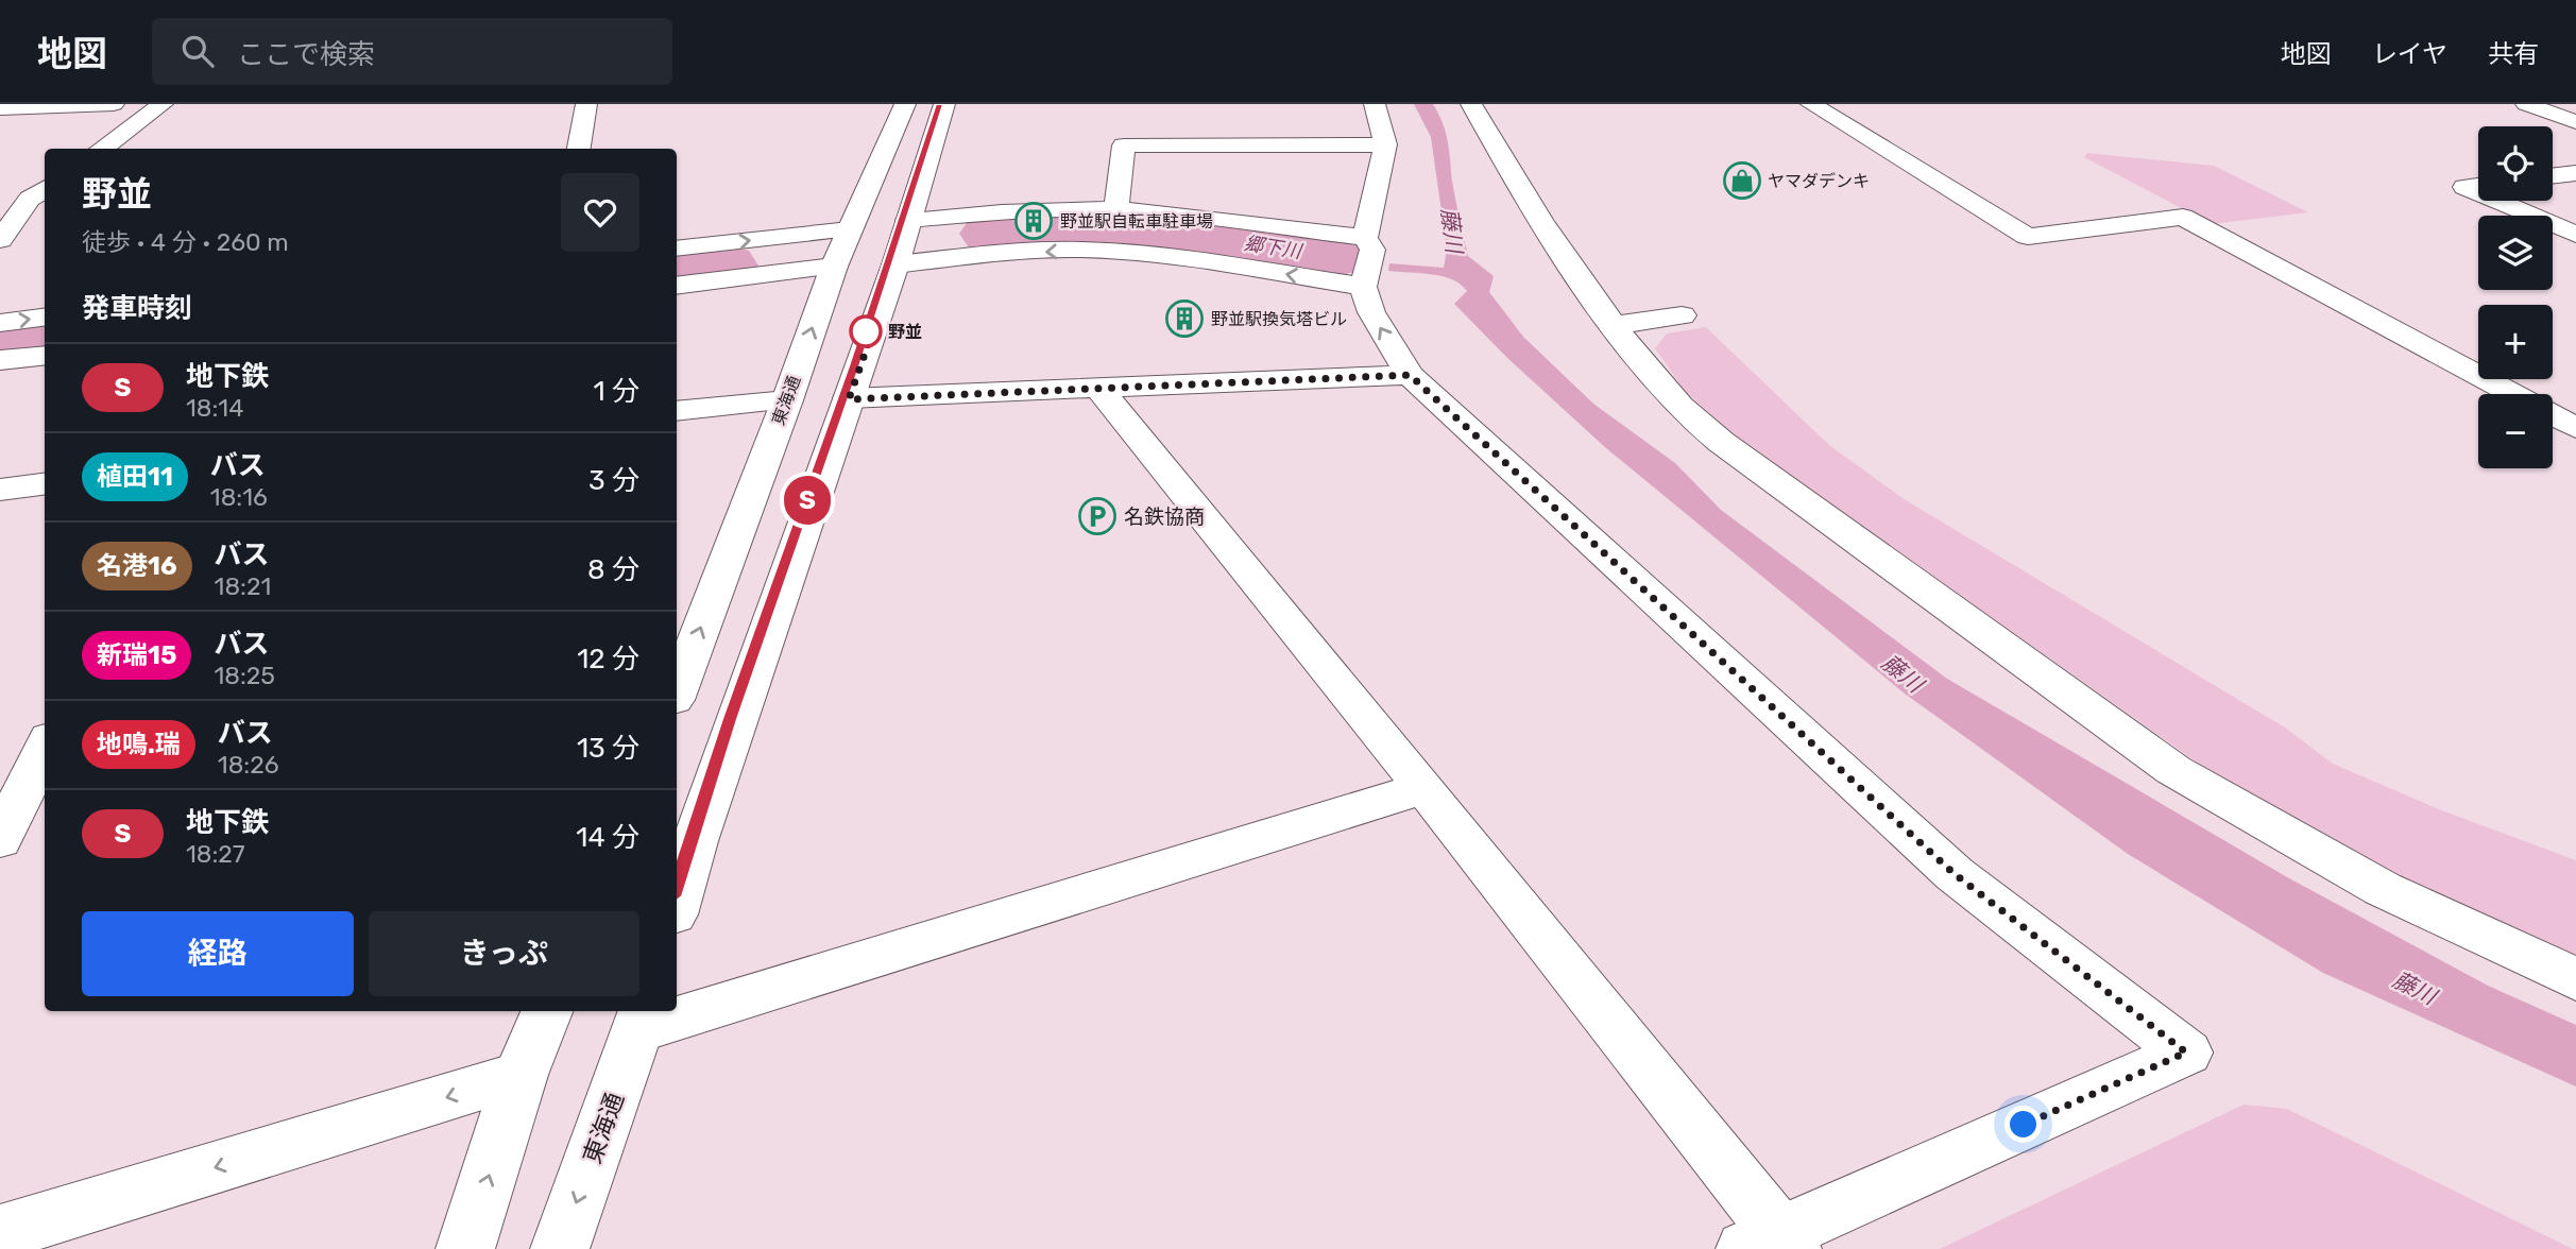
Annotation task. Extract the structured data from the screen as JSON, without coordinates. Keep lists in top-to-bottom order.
{
  "streets": {
    "street": ["東海通"]
  },
  "water": ["藤川", "郷下川"],
  "places": {
    "shop": ["ヤマダデンキ"],
    "building": ["野並駅自転車駐車場", "野並駅換気塔ビル"],
    "other": ["野並"],
    "parking": ["名鉄協商"]
  },
  "lines": ["metro line S"],
  "page": {
    "header": "地図",
    "search": "ここで検索",
    "nav": ["地図", "レイヤ", "共有"],
    "on_map": "S",
    "map_buttons": ["+", "−"],
    "heading": [
      ["野並", "徒歩 · 4 分 · 260 m"],
      "発車時刻"
    ],
    "list": [
      {
        "mark": "S",
        "name": "地下鉄",
        "note": "18:14",
        "value": "1 分"
      },
      {
        "mark": "植田11",
        "name": "バス",
        "note": "18:16",
        "value": "3 分"
      },
      {
        "mark": "名港16",
        "name": "バス",
        "note": "18:21",
        "value": "8 分"
      },
      {
        "mark": "新瑞15",
        "name": "バス",
        "note": "18:25",
        "value": "12 分"
      },
      {
        "mark": "地鳴.瑞",
        "name": "バス",
        "note": "18:26",
        "value": "13 分"
      },
      {
        "mark": "S",
        "name": "地下鉄",
        "note": "18:27",
        "value": "14 分"
      }
    ],
    "buttons": ["経路", "きっぷ"]
  }
}
